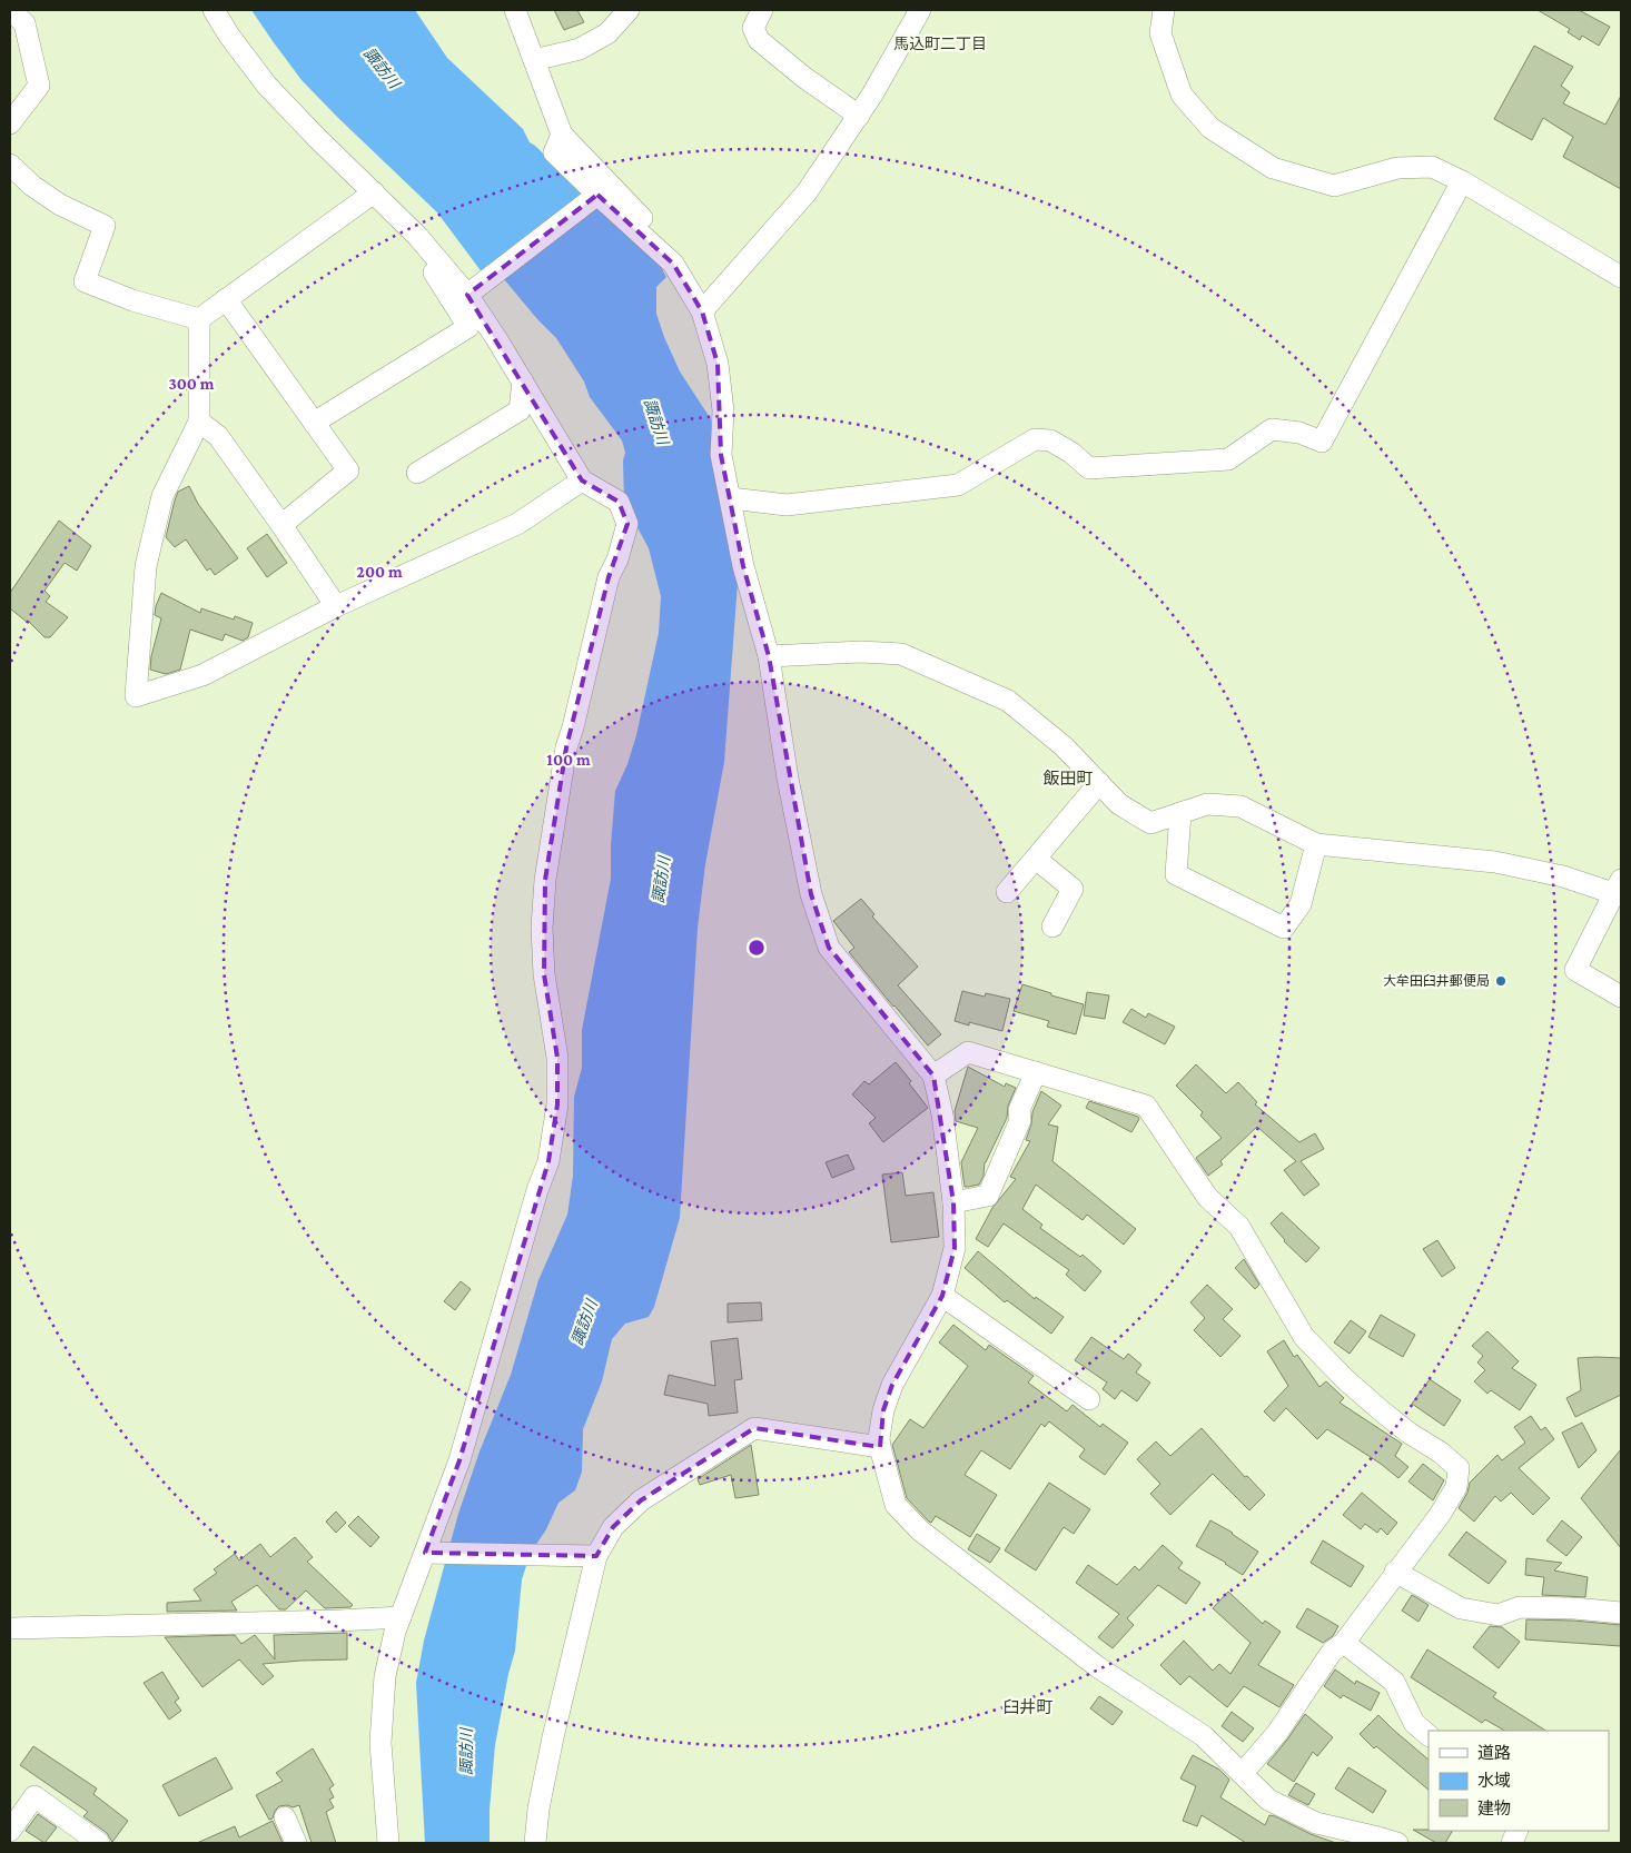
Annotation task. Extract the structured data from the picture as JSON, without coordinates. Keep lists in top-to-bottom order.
{
  "districts": ["馬込町二丁目", "飯田町", "臼井町"],
  "water": ["諏訪川"],
  "places": ["大牟田臼井郵便局"],
  "legend": ["道路", "水域", "建物"],
  "rings": ["300 m", "200 m", "100 m"]
}
